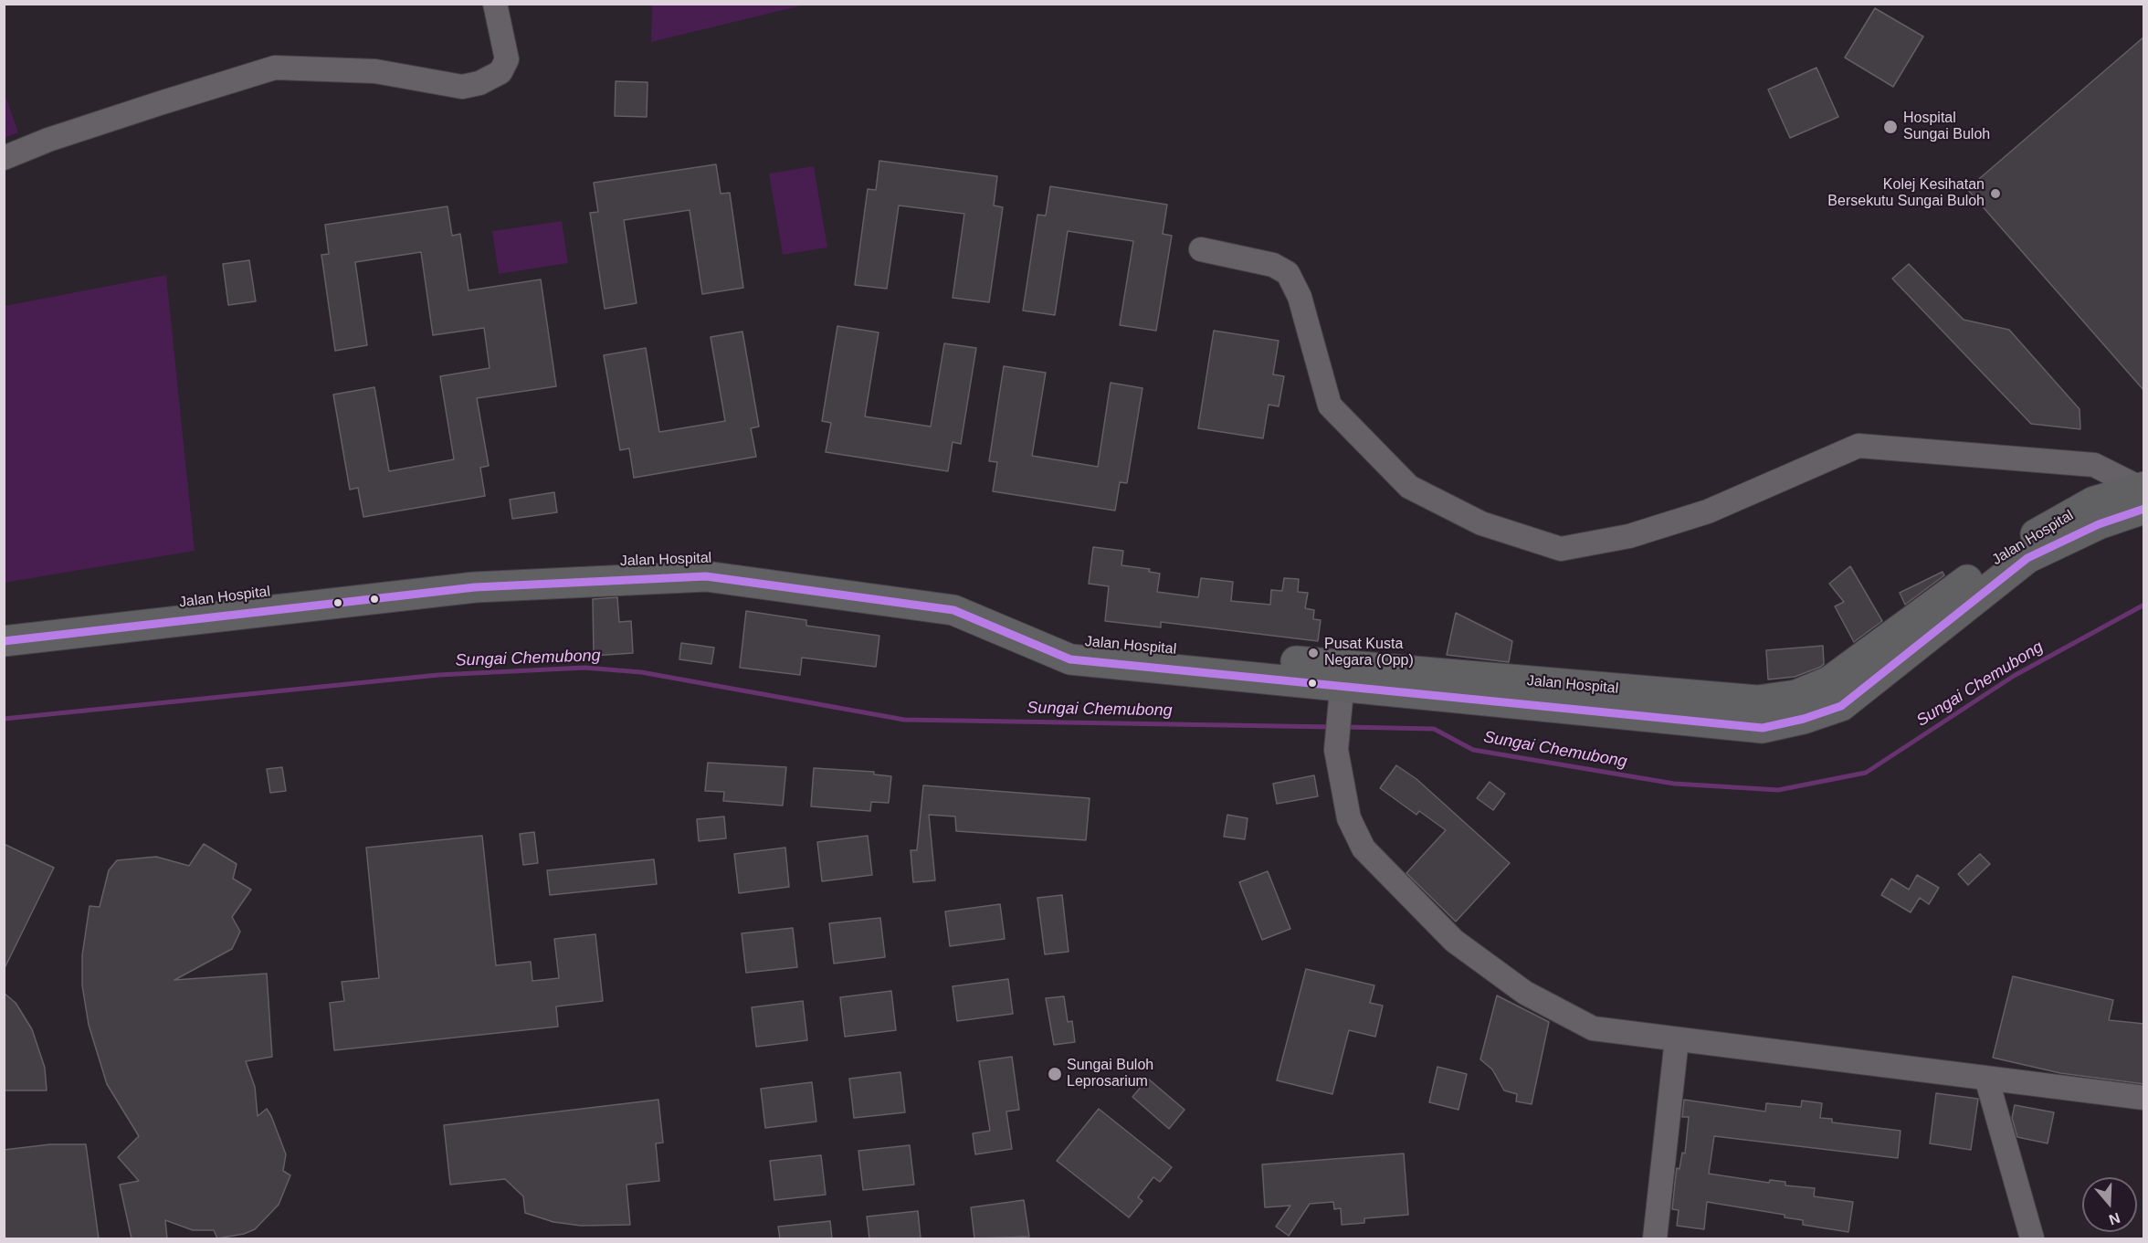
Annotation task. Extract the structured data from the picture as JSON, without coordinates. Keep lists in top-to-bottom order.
{
  "streets": {
    "main road": ["Jalan Hospital"]
  },
  "water": ["Sungai Chemubong"],
  "places": [
    "Hospital Sungai Buloh",
    "Kolej Kesihatan Bersekutu Sungai Buloh",
    "Pusat Kusta Negara (Opp)",
    "Sungai Buloh Leprosarium"
  ],
  "north": "bottom"
}
